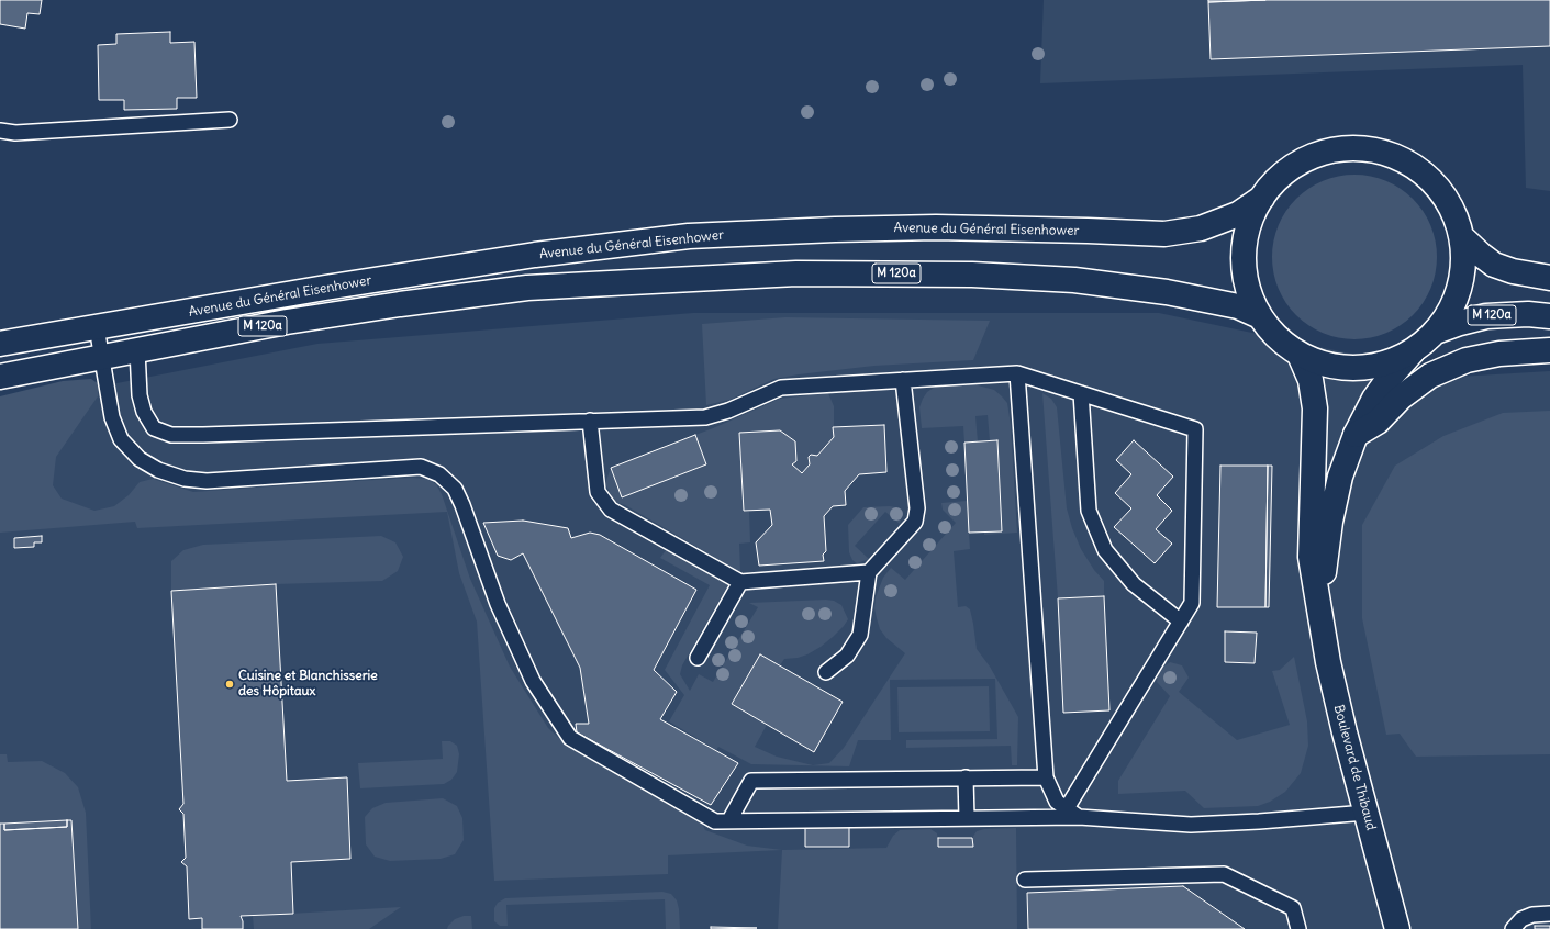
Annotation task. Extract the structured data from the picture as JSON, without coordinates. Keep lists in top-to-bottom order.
{
  "streets": {
    "main road": ["Avenue du Général Eisenhower", "M 120a", "Boulevard de Thibaud"]
  },
  "places": ["Cuisine et Blanchisserie des Hôpitaux"]
}
